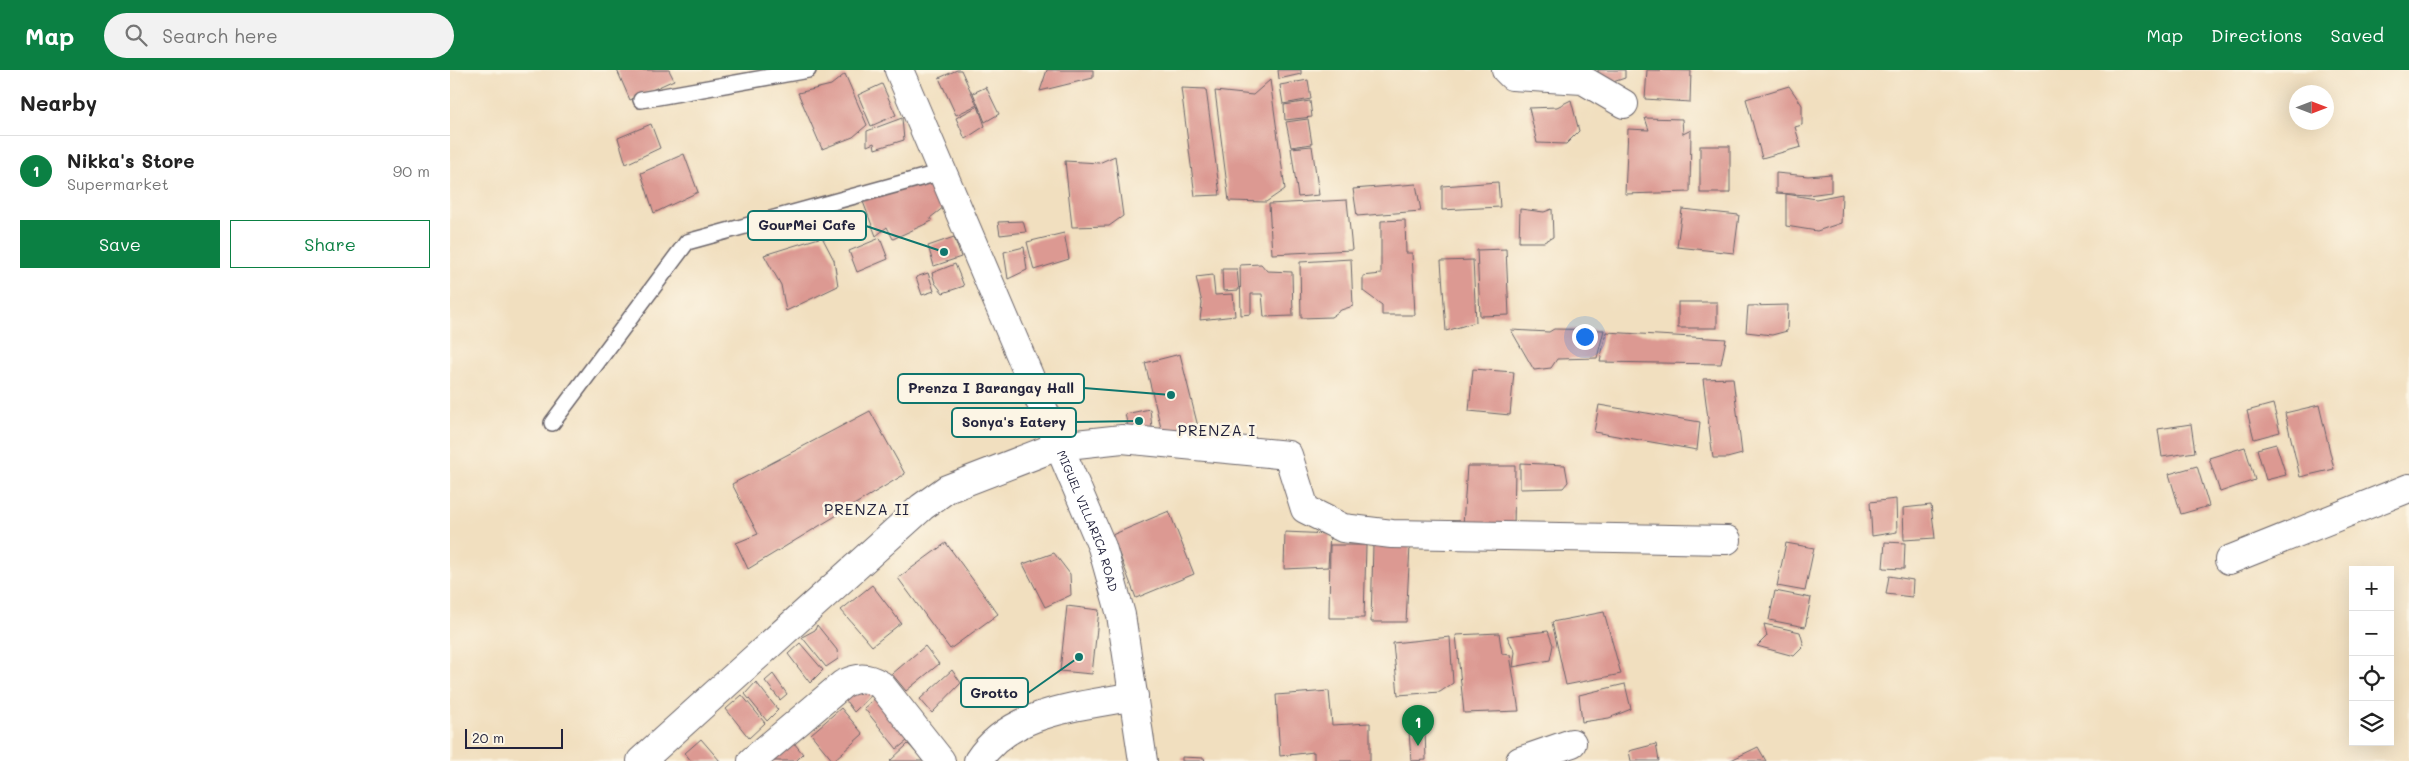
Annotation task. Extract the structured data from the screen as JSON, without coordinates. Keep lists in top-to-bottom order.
{
  "streets": {
    "street": ["MIGUEL VILLARICA ROAD"]
  },
  "districts": ["PRENZA I", "PRENZA II"],
  "places": [
    "GourMei Cafe",
    "Prenza I Barangay Hall",
    "Sonya's Eatery",
    "Grotto"
  ],
  "scale_bar": "20 m",
  "north": "right",
  "page": {
    "header": "Map",
    "search": "Search here",
    "nav": ["Map", "Directions", "Saved"],
    "heading": "Nearby",
    "list": [
      {
        "mark": "1",
        "name": "Nikka's Store",
        "note": "Supermarket",
        "value": "90 m"
      }
    ],
    "buttons": ["Save", "Share"],
    "map_buttons": ["+", "−"],
    "pins": "1",
    "scale": "20 m"
  }
}
